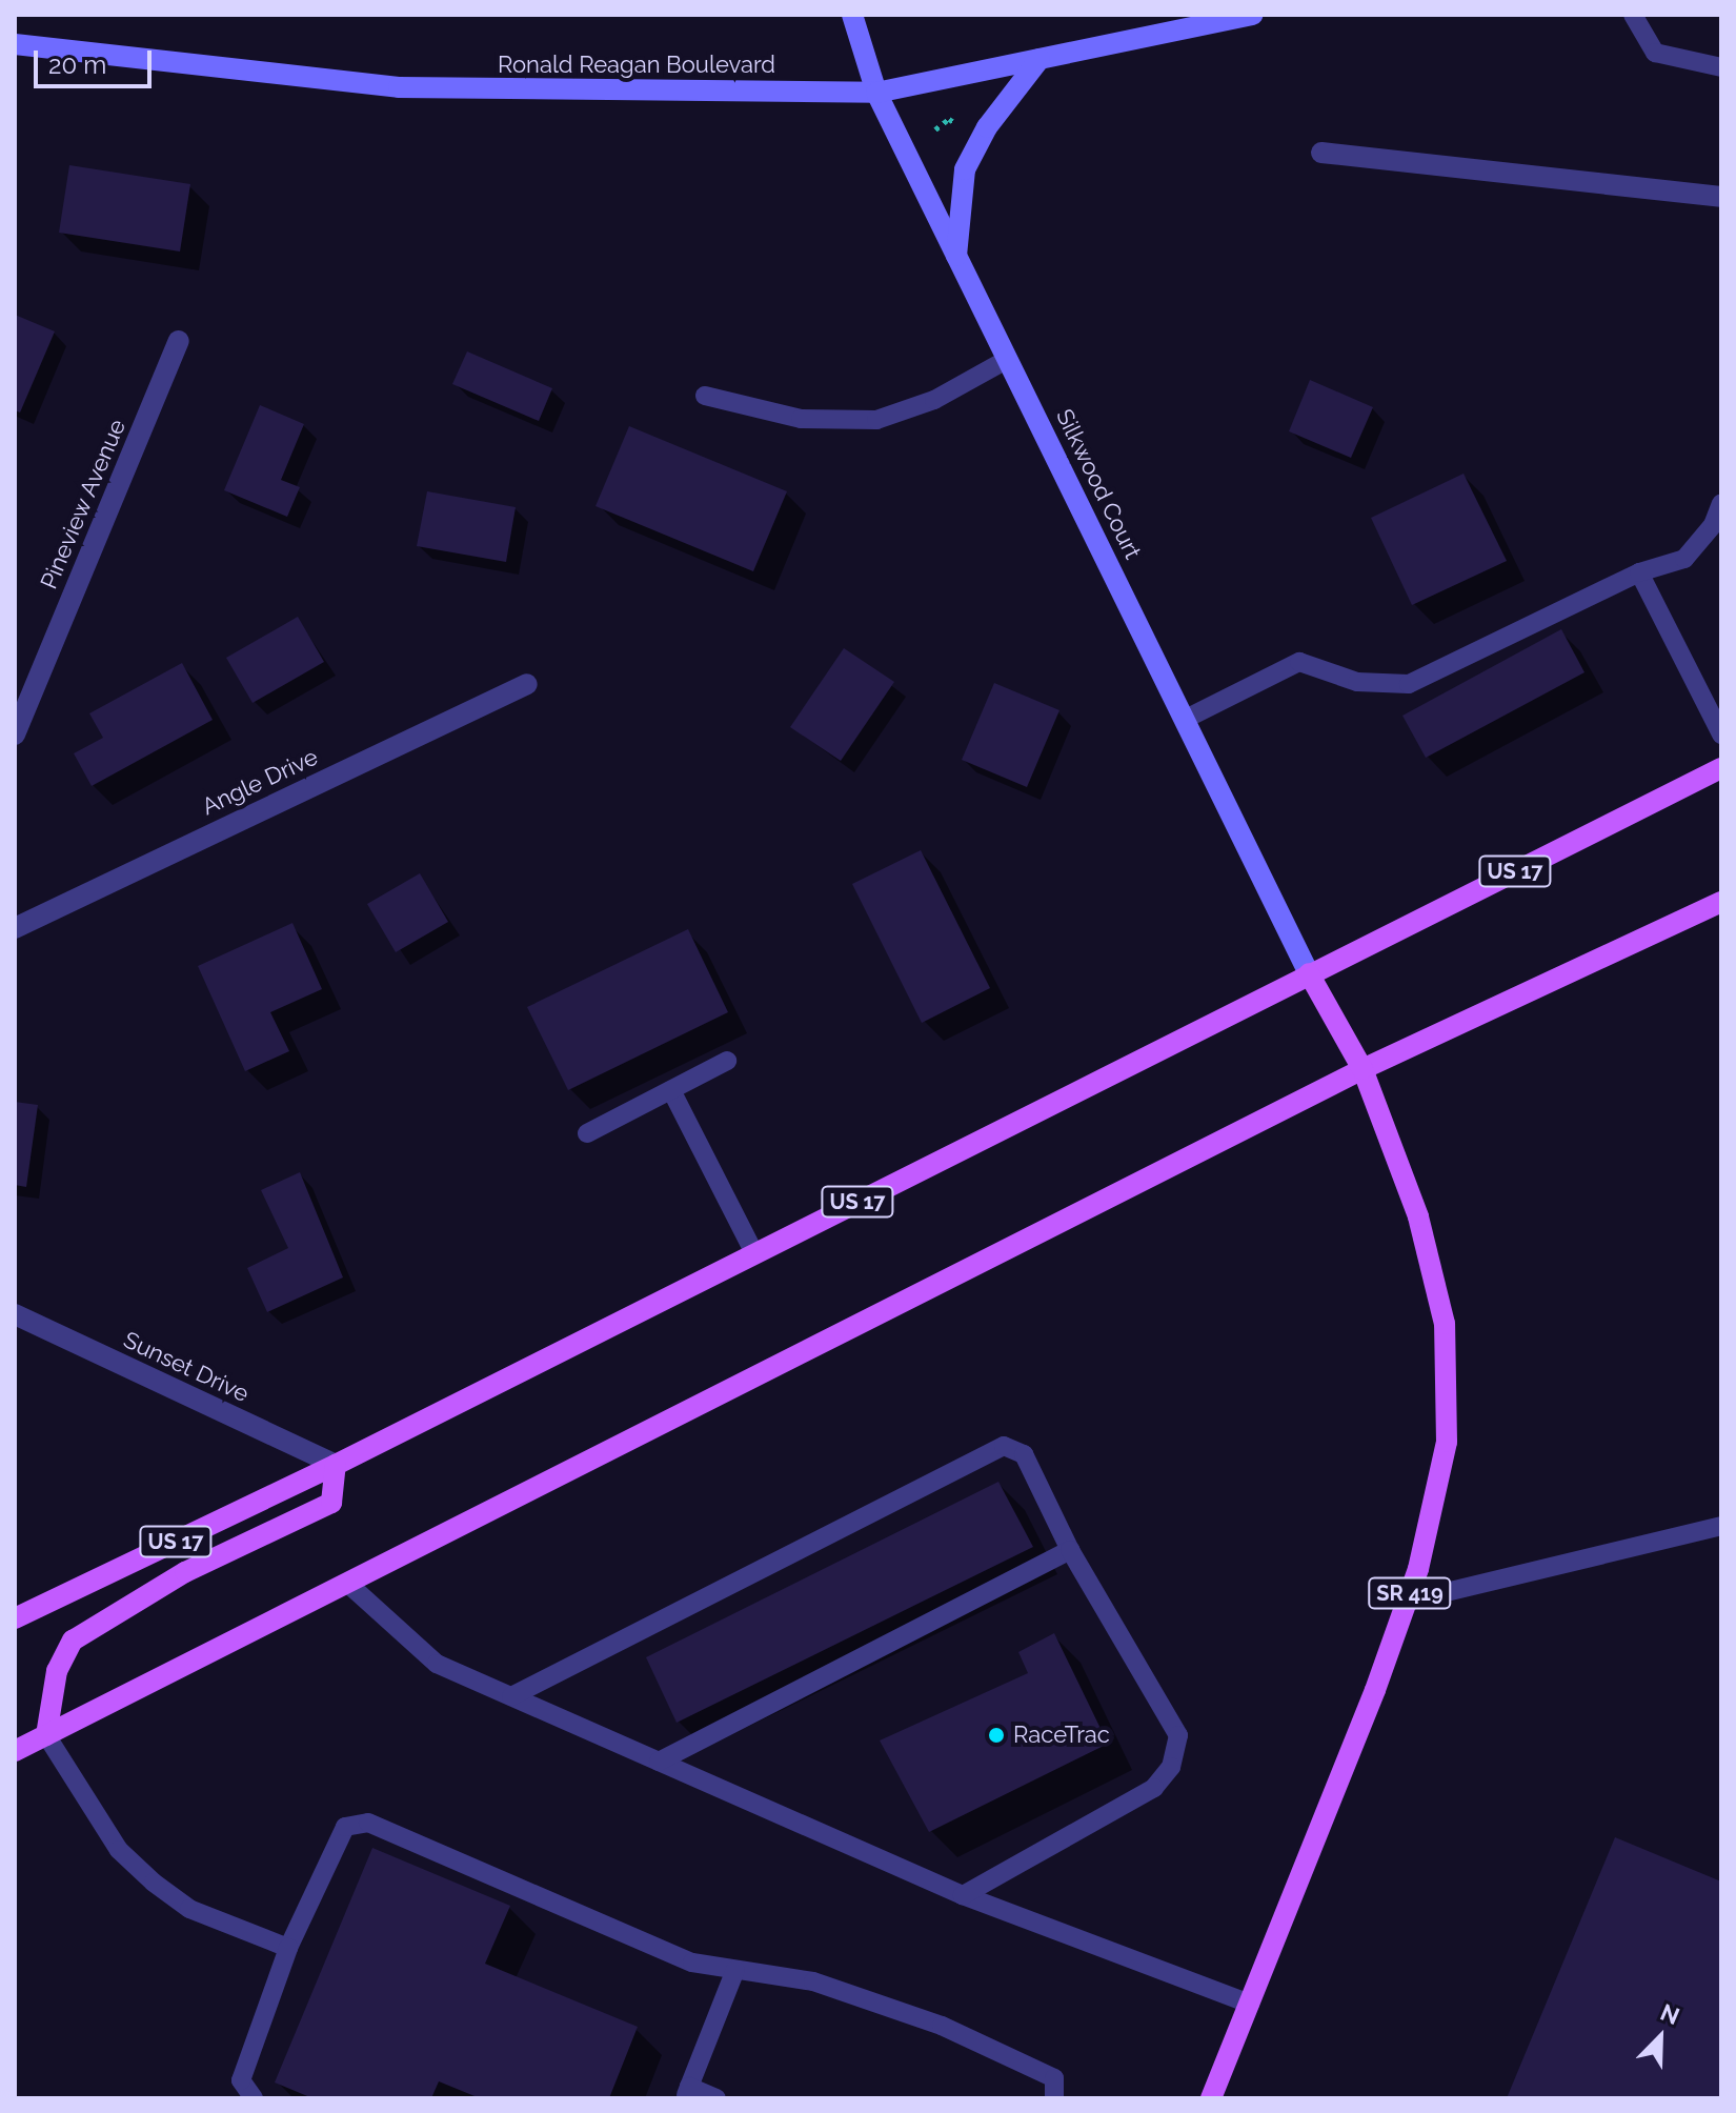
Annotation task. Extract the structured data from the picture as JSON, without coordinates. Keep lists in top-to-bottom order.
{
  "streets": {
    "main road": [
      "Ronald Reagan Boulevard",
      "Silkwood Court",
      "US 17",
      "SR 419"
    ],
    "street": ["Pineview Avenue", "Angle Drive", "Sunset Drive"]
  },
  "crossings": [
    ["Ronald Reagan Boulevard", "Silkwood Court"],
    ["Silkwood Court", "US 17"],
    ["Silkwood Court", "SR 419"],
    ["US 17", "Sunset Drive"],
    ["US 17", "SR 419"]
  ],
  "places": ["RaceTrac"],
  "scale_bar": "20 m",
  "north": "top right"
}
